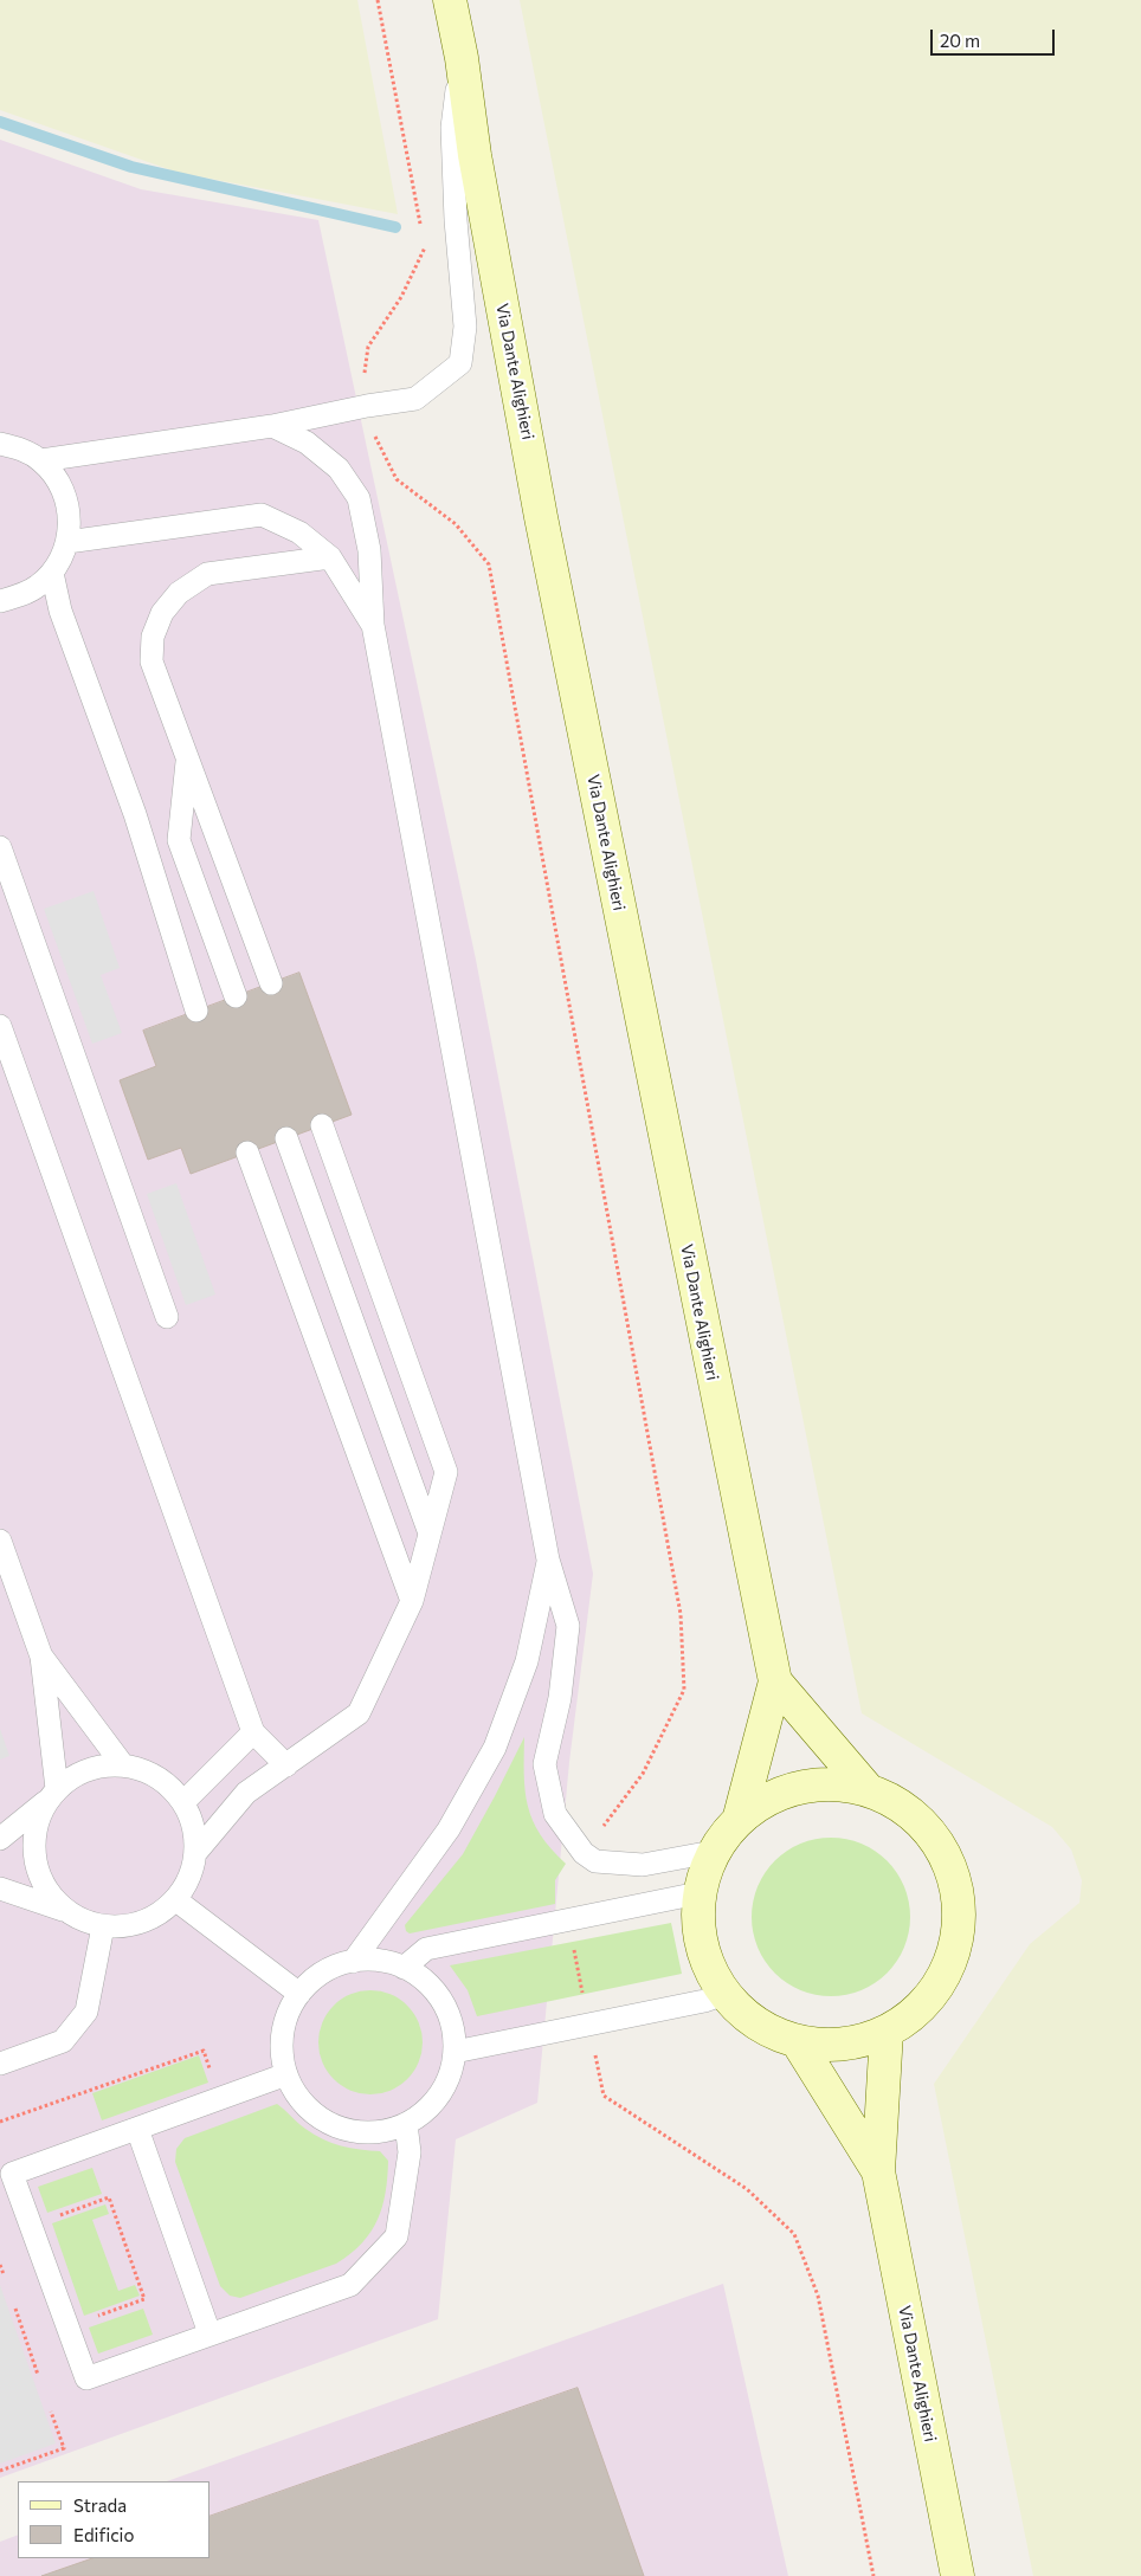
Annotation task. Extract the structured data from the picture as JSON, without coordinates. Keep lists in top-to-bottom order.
{
  "streets": {
    "main road": ["Via Dante Alighieri"]
  },
  "legend": ["Strada", "Edificio"],
  "scale_bar": "20 m"
}
